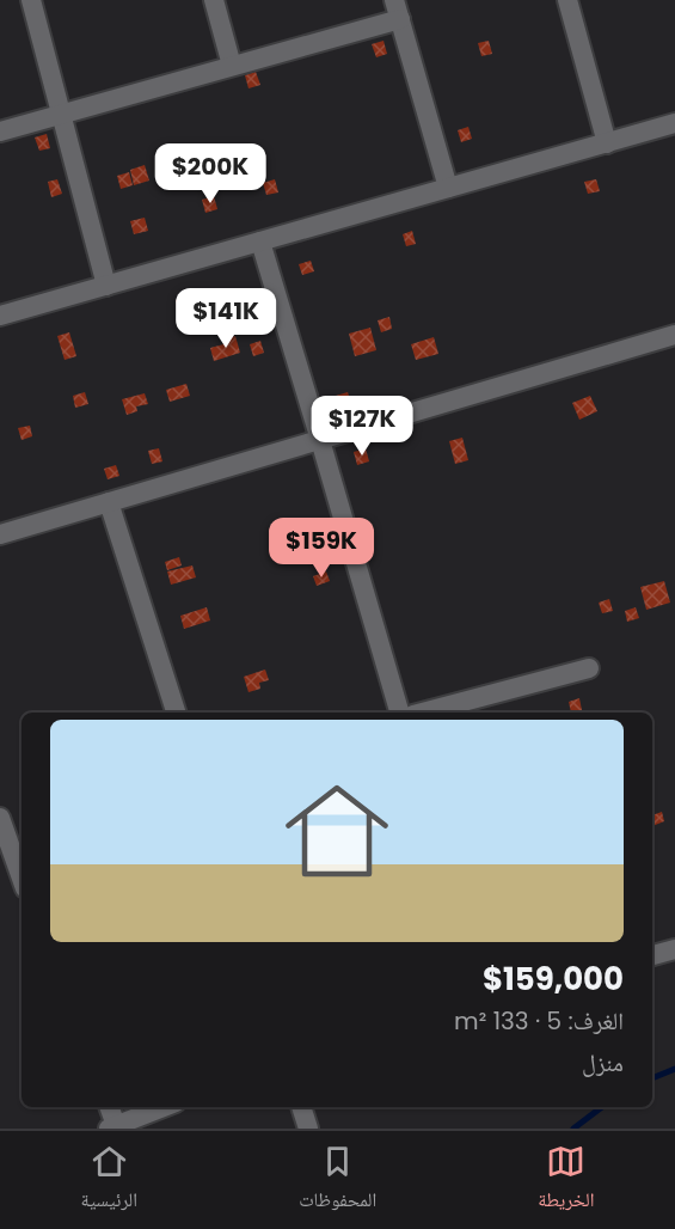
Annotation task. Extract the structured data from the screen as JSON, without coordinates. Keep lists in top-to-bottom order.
{
  "page": {
    "price": [
      "$200K",
      "$141K",
      "$127K",
      "$159K"
    ],
    "list": [
      {
        "name": "$159,000",
        "note": "الغرف: 5 · 133 m² · منزل"
      }
    ],
    "tabs": ["الخريطة", "المحفوظات", "الرئيسية"]
  }
}
